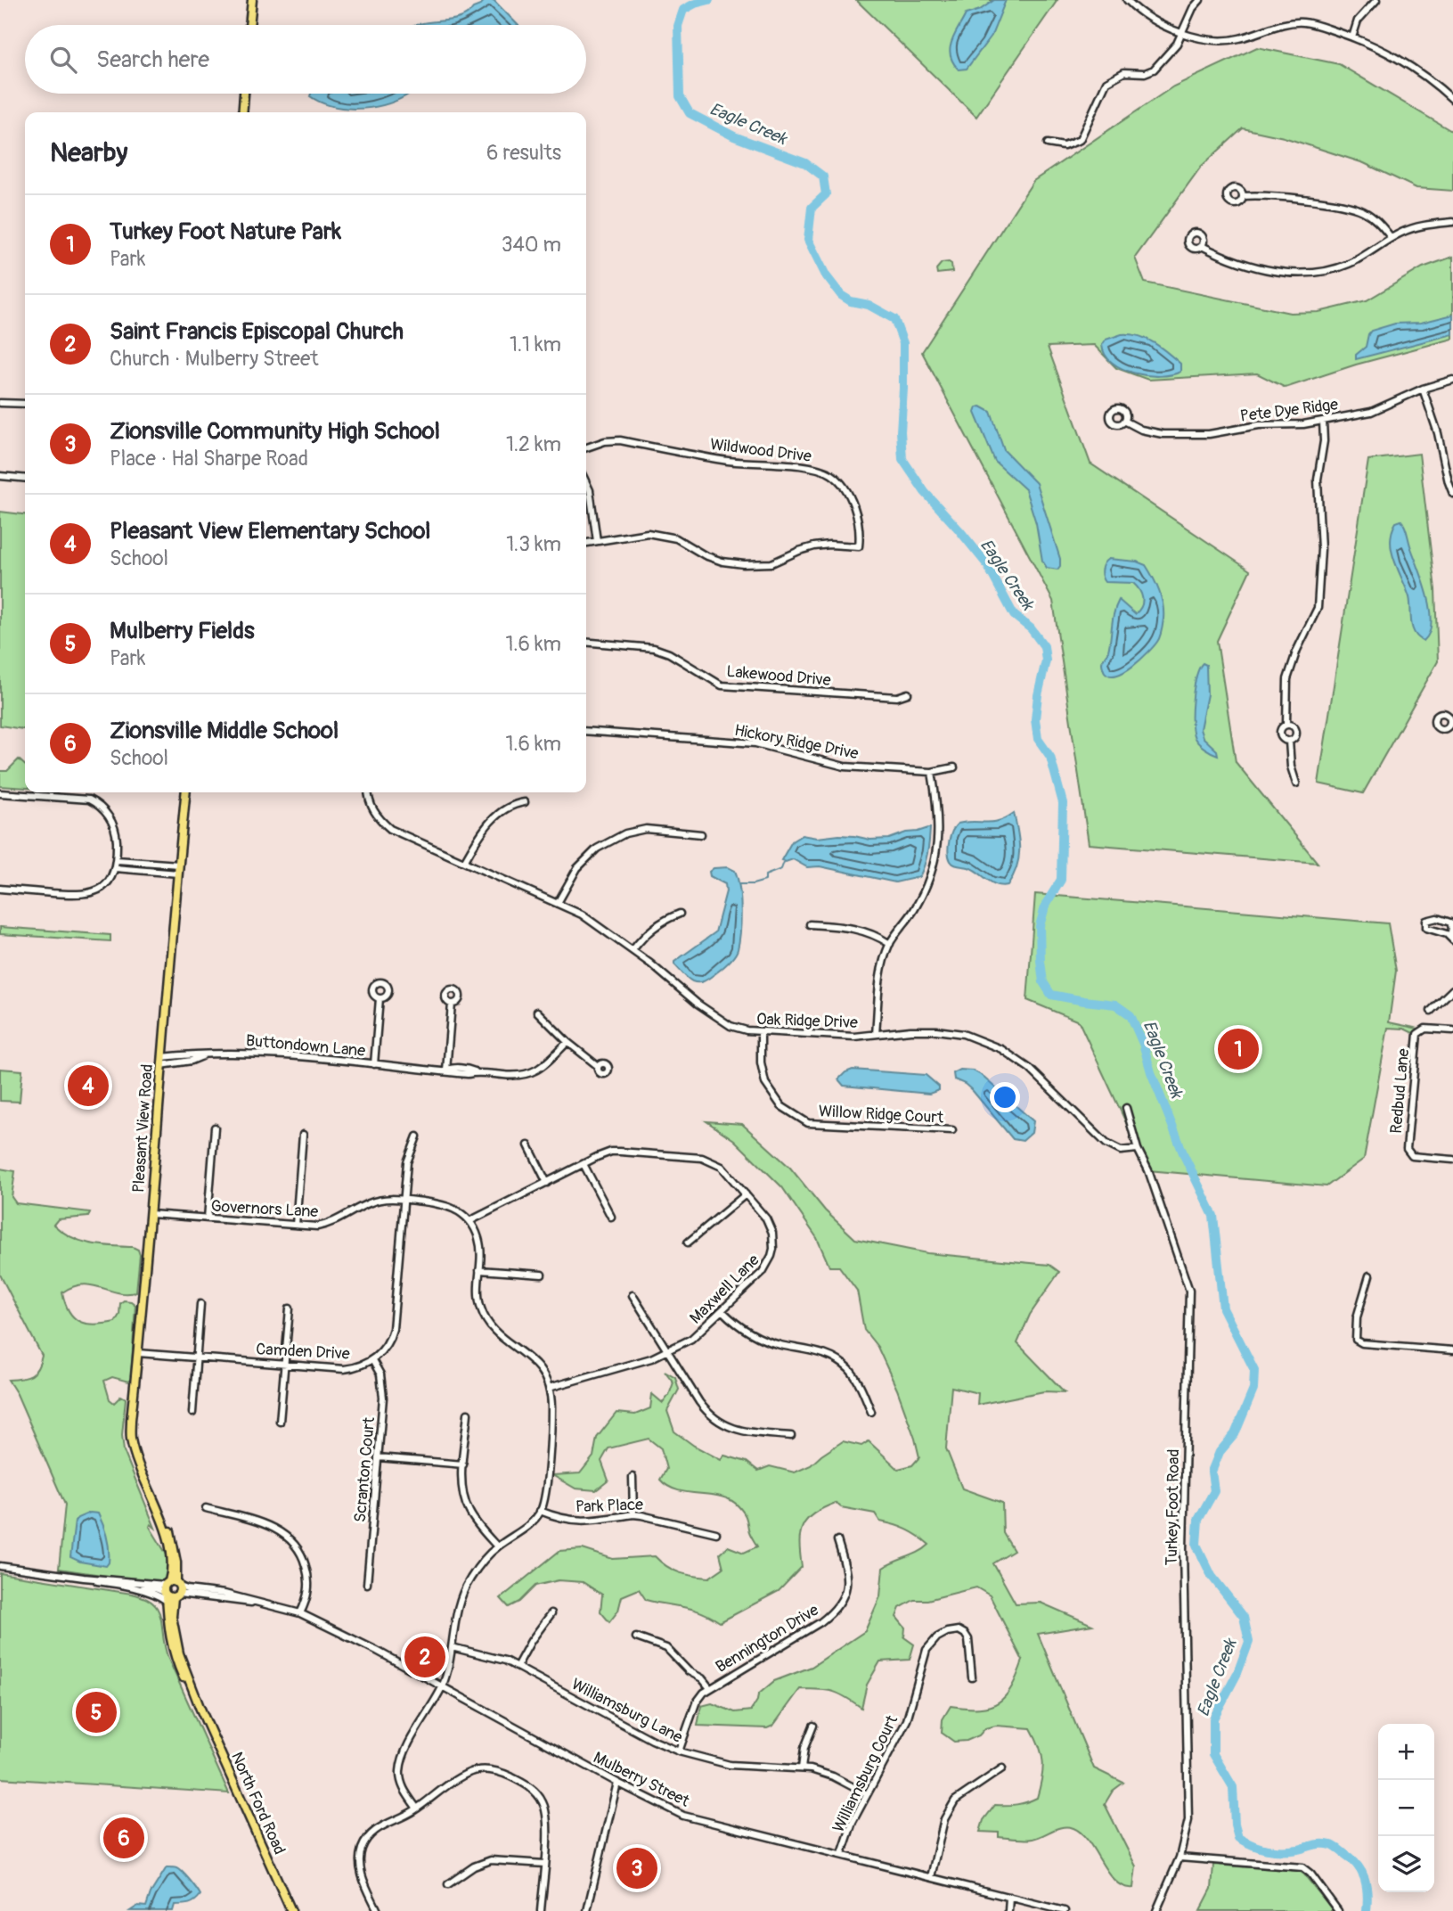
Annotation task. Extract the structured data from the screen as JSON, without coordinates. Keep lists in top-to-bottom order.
{
  "streets": {
    "main road": ["Pleasant View Road", "North Ford Road"],
    "street": [
      "Pete Dye Ridge",
      "Wildwood Drive",
      "Lakewood Drive",
      "Hickory Ridge Drive",
      "Oak Ridge Drive",
      "Buttondown Lane",
      "Redbud Lane",
      "Willow Ridge Court",
      "Governors Lane",
      "Maxwell Lane",
      "Camden Drive",
      "Scranton Court",
      "Park Place",
      "Turkey Foot Road",
      "Bennington Drive",
      "Williamsburg Lane",
      "Williamsburg Court",
      "Mulberry Street"
    ]
  },
  "crossings": [
    ["Oak Ridge Drive", "Willow Ridge Court"],
    ["Oak Ridge Drive", "Turkey Foot Road"],
    ["Buttondown Lane", "Pleasant View Road"],
    ["Pleasant View Road", "Governors Lane"],
    ["Pleasant View Road", "Camden Drive"],
    ["Pleasant View Road", "Mulberry Street"],
    ["Pleasant View Road", "North Ford Road"],
    ["Governors Lane", "Maxwell Lane"],
    ["Governors Lane", "Camden Drive"],
    ["Camden Drive", "Scranton Court"],
    ["Bennington Drive", "Williamsburg Lane"],
    ["Williamsburg Lane", "Williamsburg Court"],
    ["Williamsburg Court", "Mulberry Street"],
    ["Mulberry Street", "North Ford Road"]
  ],
  "water": ["Eagle Creek"],
  "page": {
    "search": "Search here",
    "heading": ["Nearby", "6 results"],
    "list": [
      {
        "mark": "1",
        "name": "Turkey Foot Nature Park",
        "note": "Park",
        "value": "340 m"
      },
      {
        "mark": "2",
        "name": "Saint Francis Episcopal Church",
        "note": "Church · Mulberry Street",
        "value": "1.1 km"
      },
      {
        "mark": "3",
        "name": "Zionsville Community High School",
        "note": "Place · Hal Sharpe Road",
        "value": "1.2 km"
      },
      {
        "mark": "4",
        "name": "Pleasant View Elementary School",
        "note": "School",
        "value": "1.3 km"
      },
      {
        "mark": "5",
        "name": "Mulberry Fields",
        "note": "Park",
        "value": "1.6 km"
      },
      {
        "mark": "6",
        "name": "Zionsville Middle School",
        "note": "School",
        "value": "1.6 km"
      }
    ],
    "pins": [
      "1",
      "4",
      "2",
      "5",
      "6",
      "3"
    ],
    "map_buttons": ["+", "−"]
  }
}
